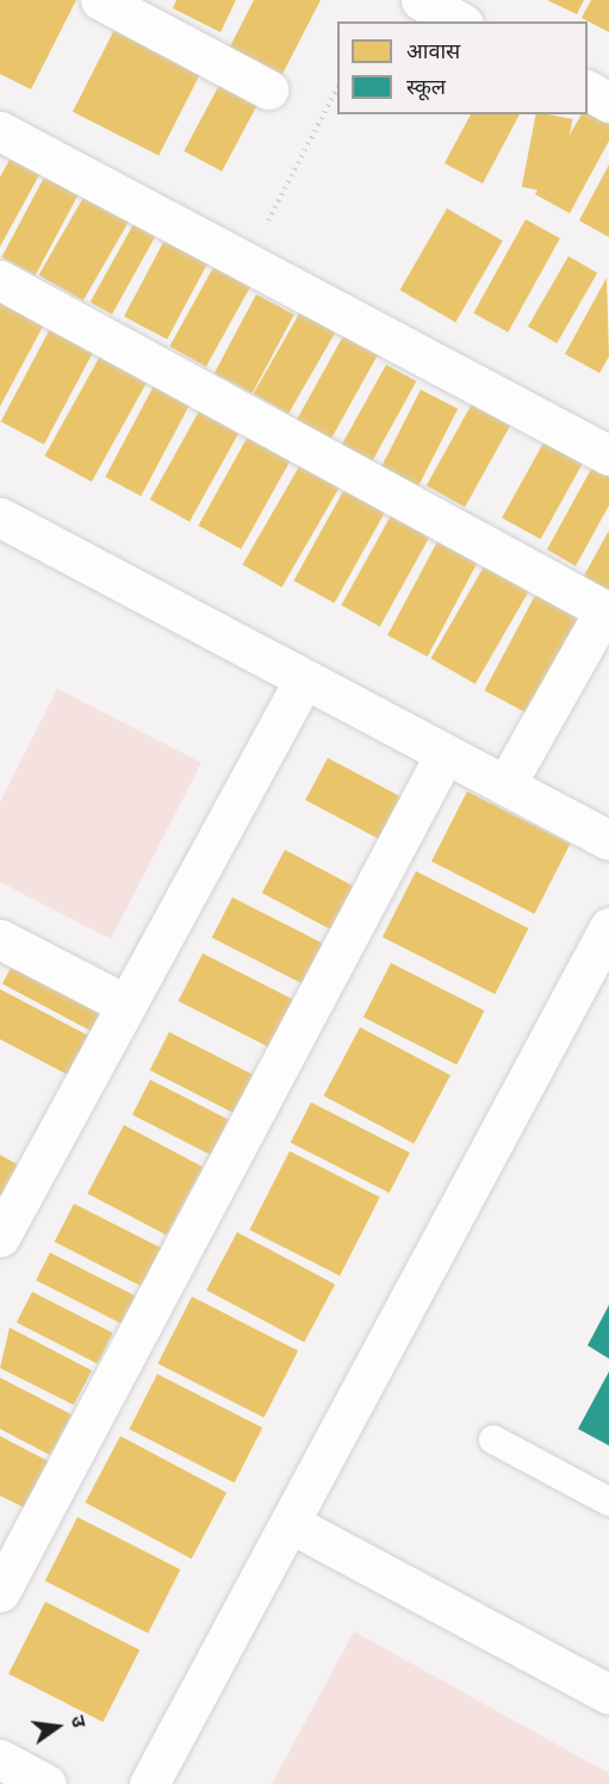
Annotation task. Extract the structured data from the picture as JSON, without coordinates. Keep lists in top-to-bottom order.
{
  "legend": ["आवास", "स्कूल"],
  "north": "right"
}
